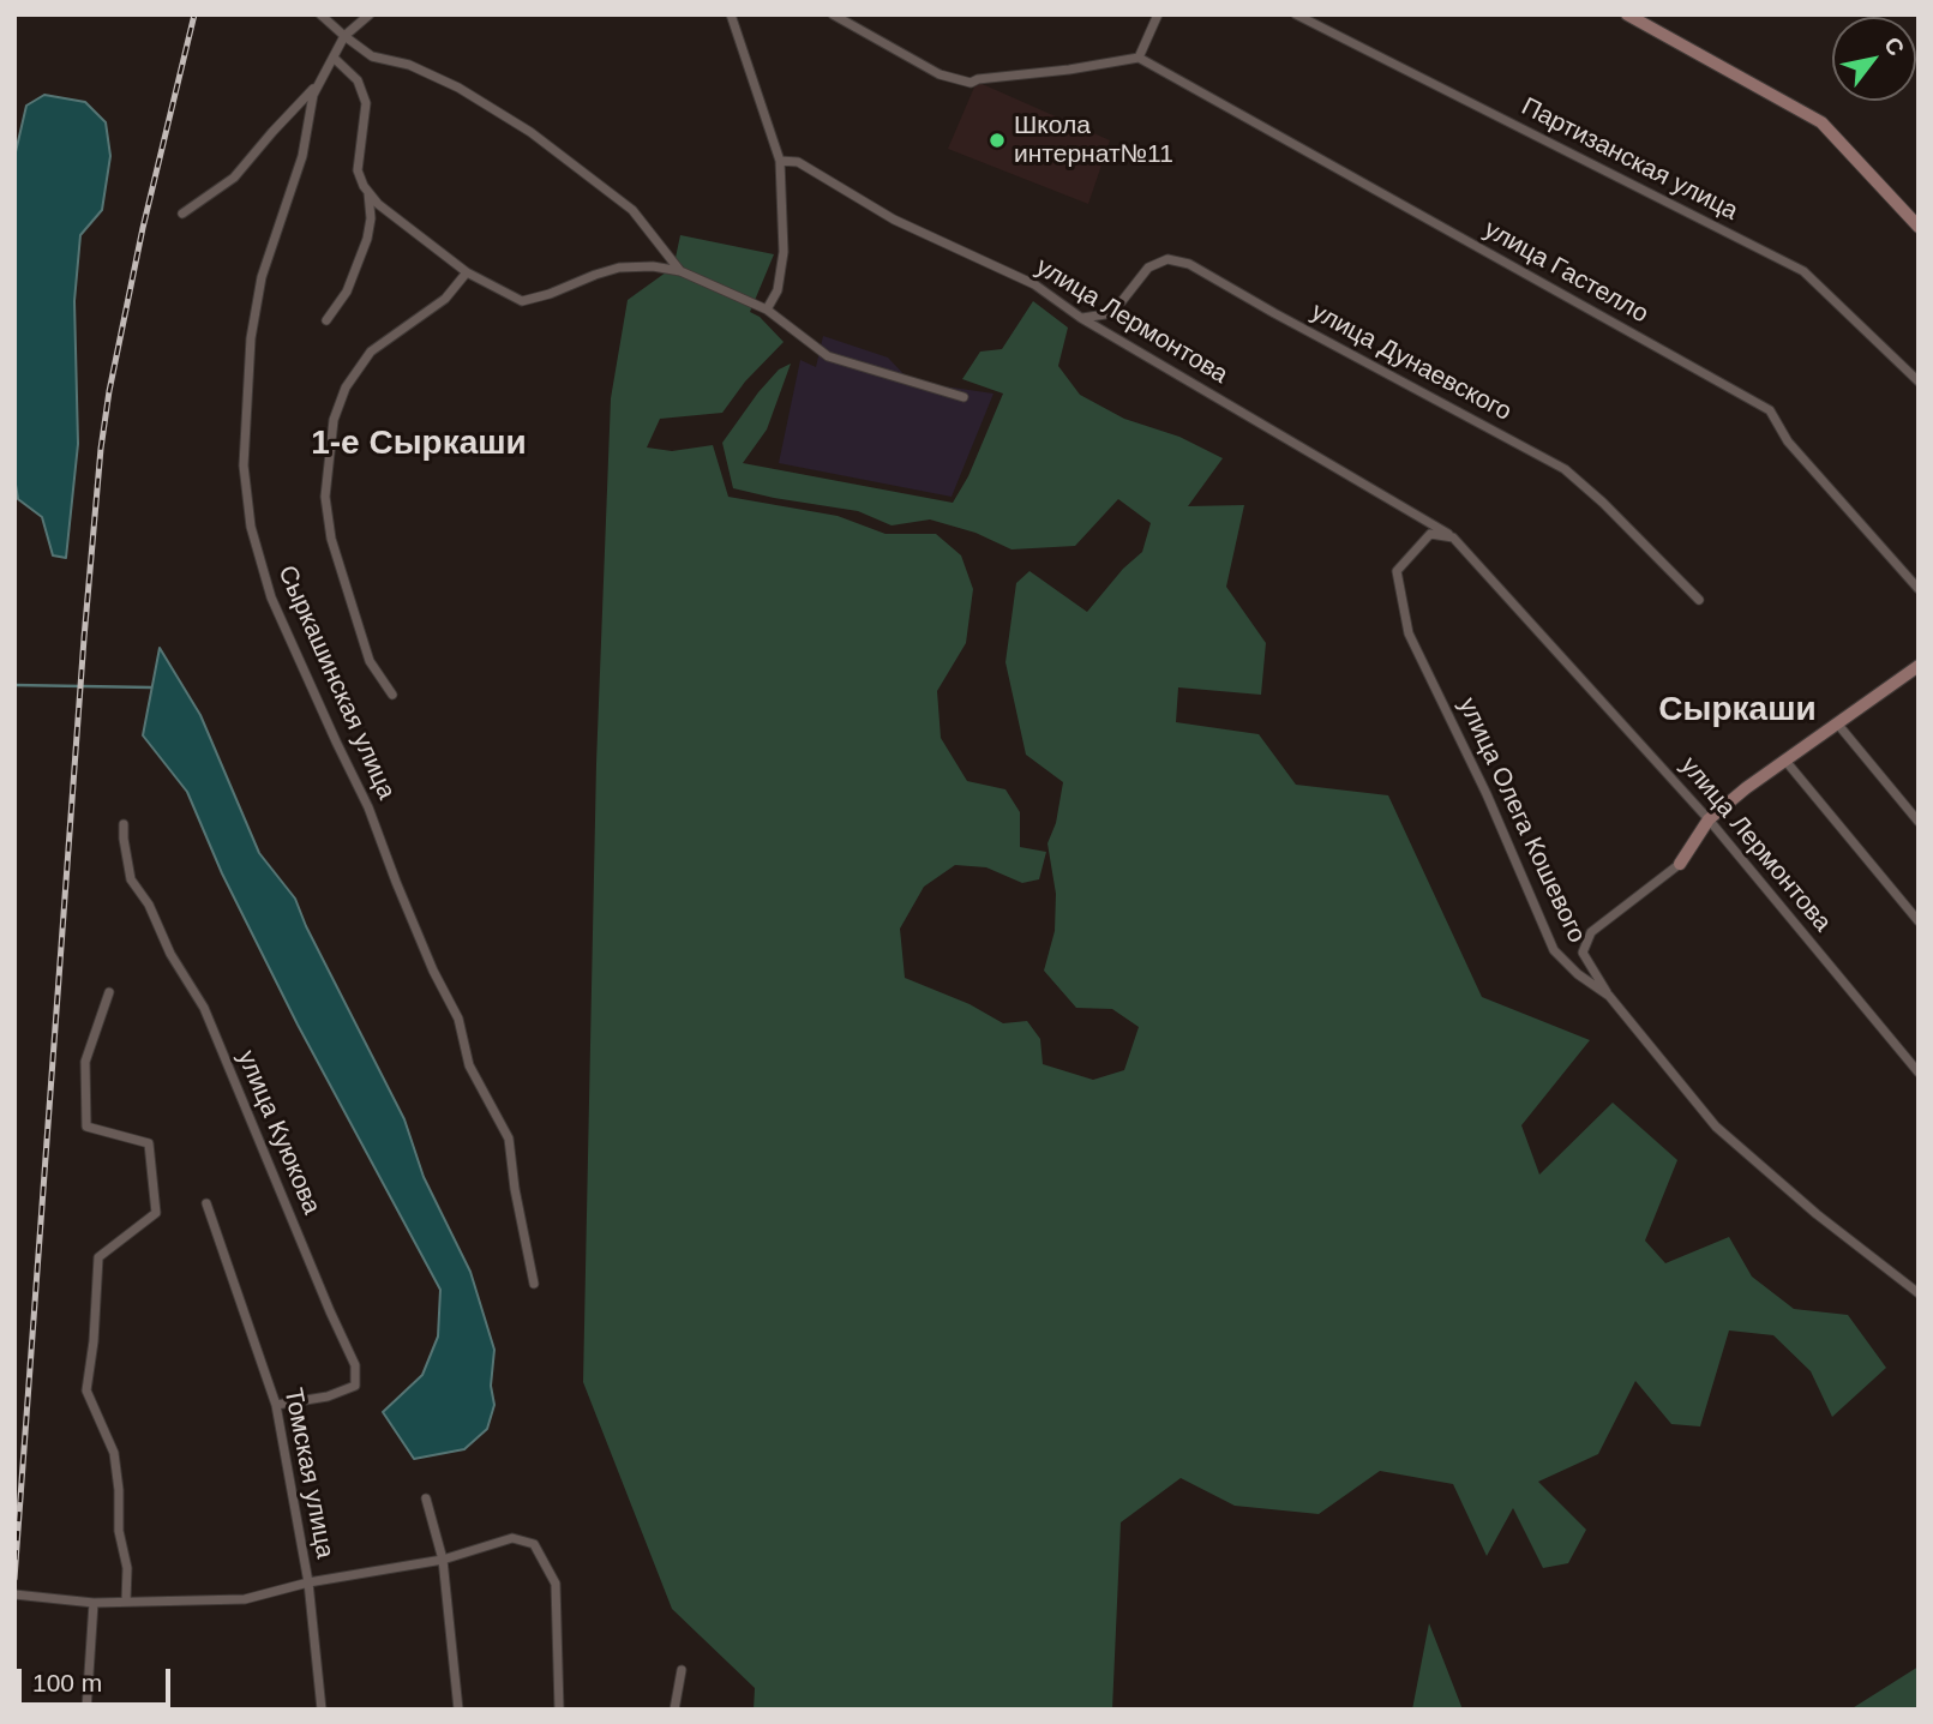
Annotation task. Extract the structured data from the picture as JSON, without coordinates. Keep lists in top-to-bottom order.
{
  "streets": {
    "street": [
      "Партизанская улица",
      "улица Гастелло",
      "улица Лермонтова",
      "улица Дунаевского",
      "Сыркашинская улица",
      "улица Олега Кошевого",
      "улица Куюкова",
      "Томская улица"
    ]
  },
  "crossings": [
    ["улица Лермонтова", "улица Дунаевского"],
    ["улица Лермонтова", "улица Олега Кошевого"],
    ["улица Куюкова", "Томская улица"]
  ],
  "districts": ["1-е Сыркаши", "Сыркаши"],
  "places": ["Школа интернат№11"],
  "scale_bar": "100 m",
  "north": "top right"
}
